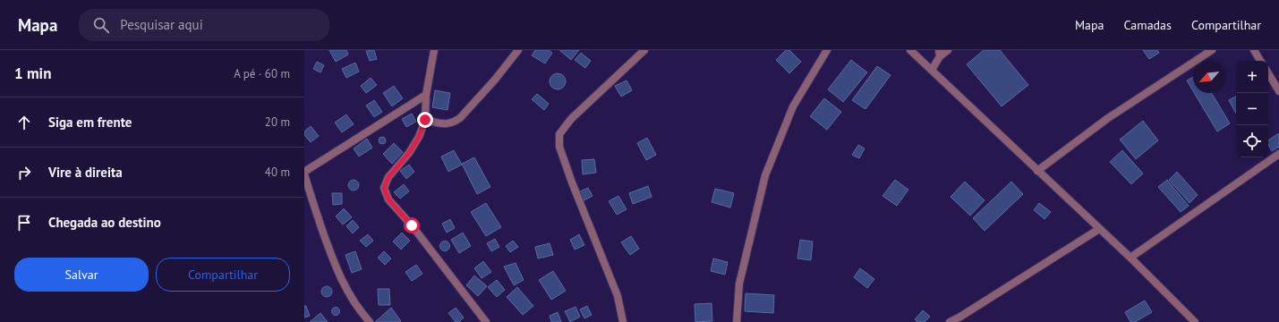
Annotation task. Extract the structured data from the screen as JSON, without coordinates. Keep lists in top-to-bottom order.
{
  "north": "bottom left",
  "page": {
    "header": "Mapa",
    "search": "Pesquisar aqui",
    "nav": ["Mapa", "Camadas", "Compartilhar"],
    "heading": ["1 min", "A pé · 60 m"],
    "map_buttons": ["+", "−"],
    "list": [
      ["Siga em frente", "20 m"],
      ["Vire à direita", "40 m"],
      "Chegada ao destino"
    ],
    "buttons": ["Salvar", "Compartilhar"]
  }
}
